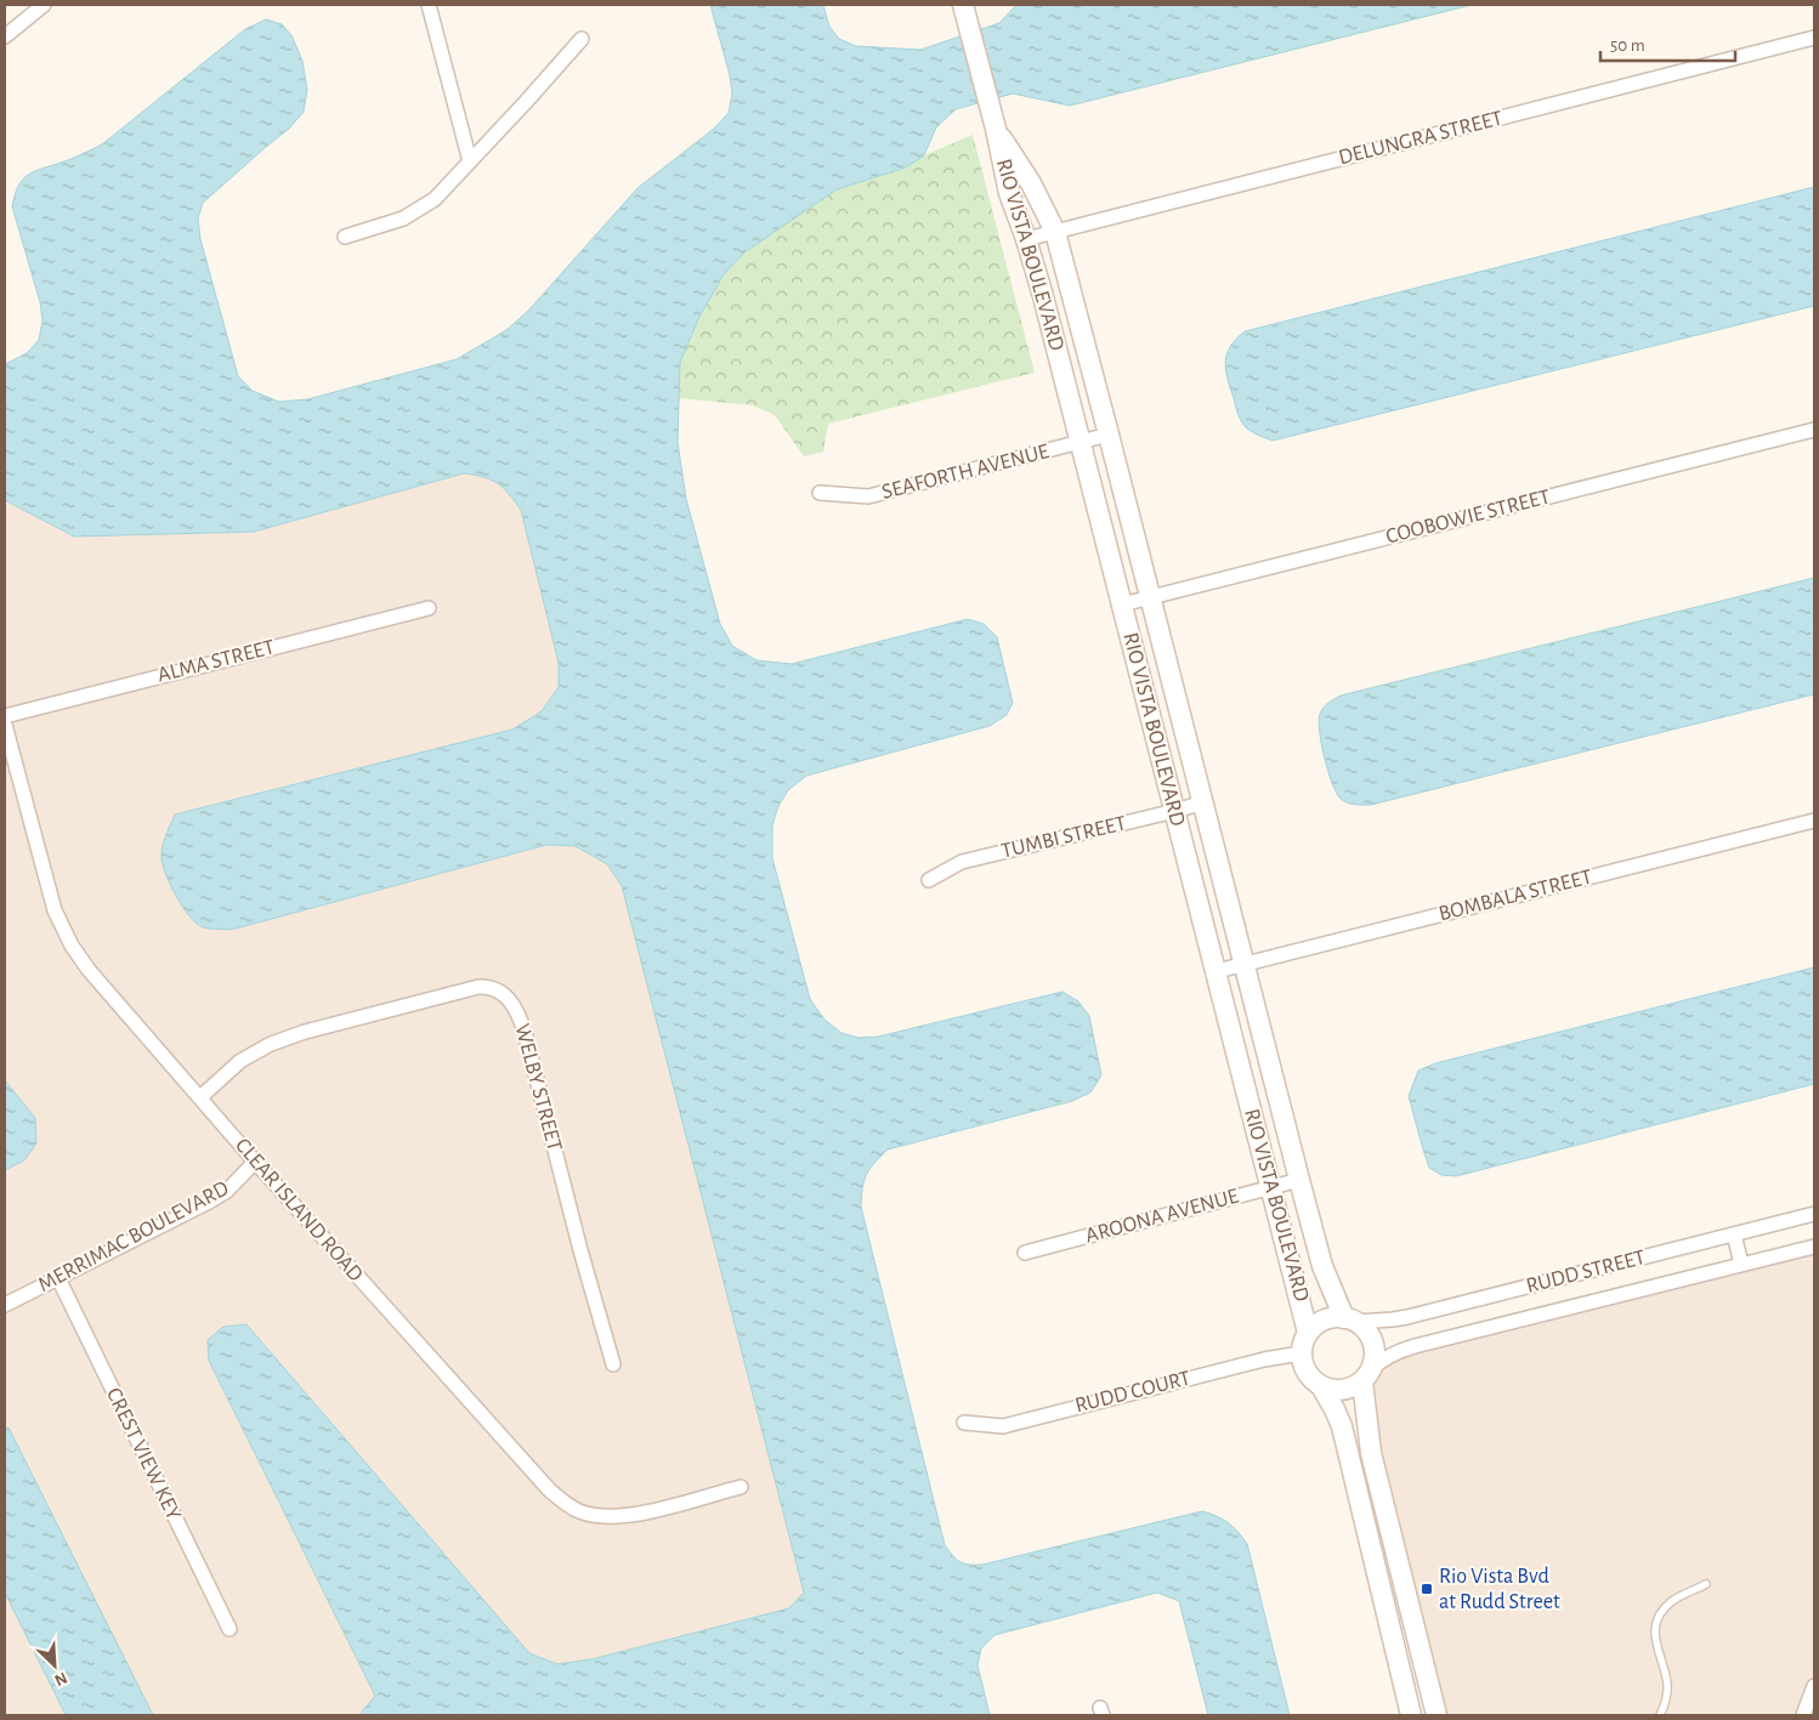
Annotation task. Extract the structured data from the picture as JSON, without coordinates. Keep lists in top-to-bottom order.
{
  "streets": {
    "street": [
      "DELUNGRA STREET",
      "RIO VISTA BOULEVARD",
      "SEAFORTH AVENUE",
      "COOBOWIE STREET",
      "ALMA STREET",
      "TUMBI STREET",
      "BOMBALA STREET",
      "WELBY STREET",
      "CLEAR ISLAND ROAD",
      "AROONA AVENUE",
      "MERRIMAC BOULEVARD",
      "RUDD STREET",
      "RUDD COURT",
      "CREST VIEW KEY"
    ]
  },
  "crossings": [
    ["DELUNGRA STREET", "RIO VISTA BOULEVARD"],
    ["RIO VISTA BOULEVARD", "SEAFORTH AVENUE"],
    ["RIO VISTA BOULEVARD", "COOBOWIE STREET"],
    ["RIO VISTA BOULEVARD", "TUMBI STREET"],
    ["RIO VISTA BOULEVARD", "BOMBALA STREET"],
    ["RIO VISTA BOULEVARD", "AROONA AVENUE"],
    ["RIO VISTA BOULEVARD", "RUDD STREET"],
    ["RIO VISTA BOULEVARD", "RUDD COURT"],
    ["WELBY STREET", "CLEAR ISLAND ROAD"],
    ["CLEAR ISLAND ROAD", "MERRIMAC BOULEVARD"],
    ["MERRIMAC BOULEVARD", "CREST VIEW KEY"],
    ["RUDD STREET", "RUDD COURT"]
  ],
  "places": {
    "transit": ["Rio Vista Bvd at Rudd Street"]
  },
  "scale_bar": "50 m",
  "north": "bottom right"
}
